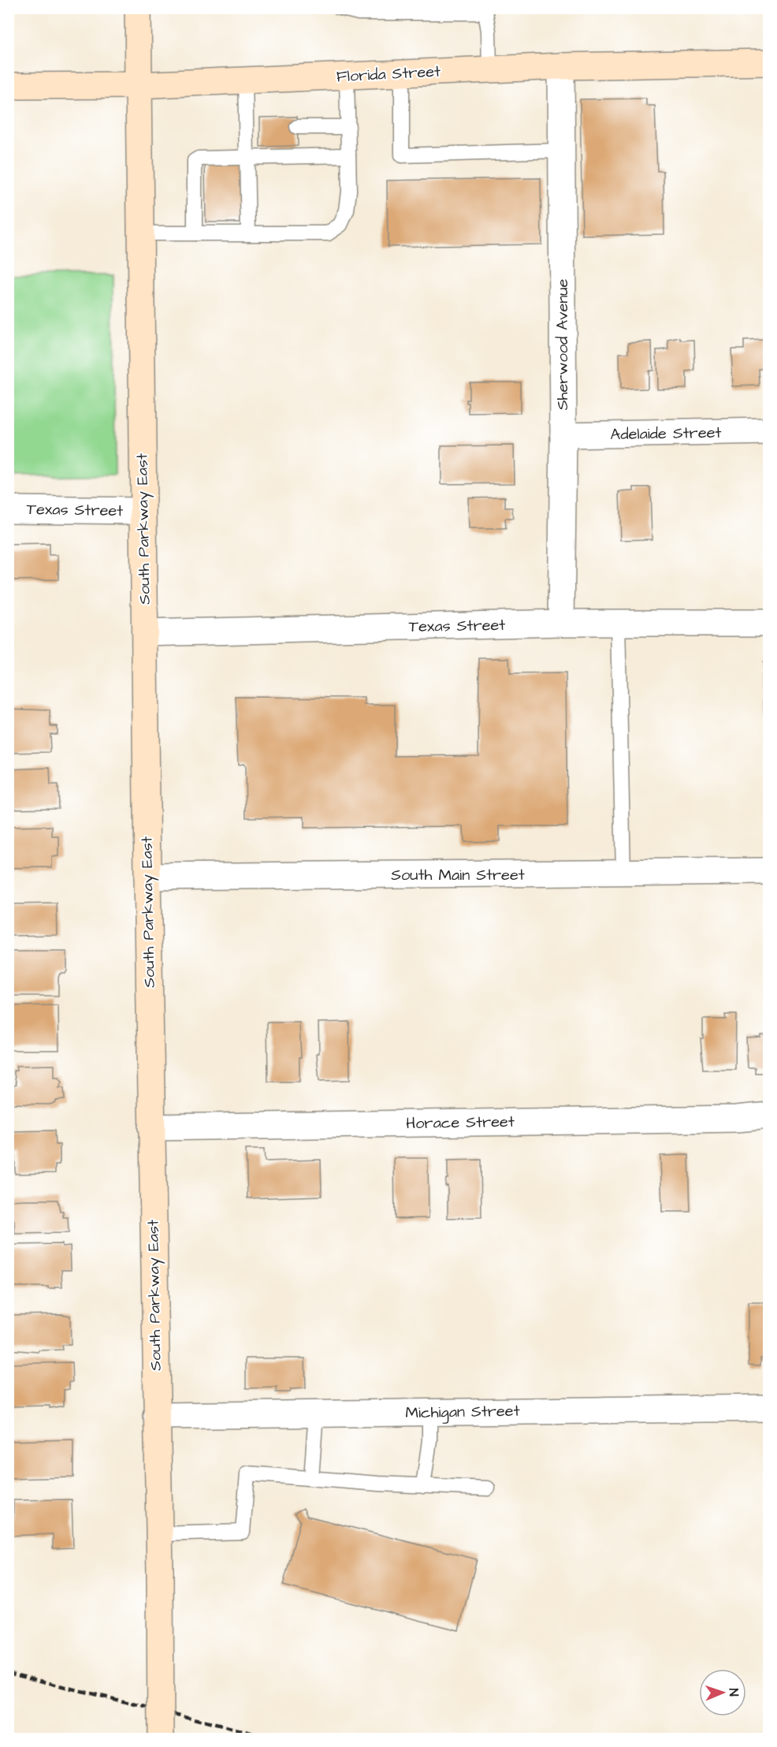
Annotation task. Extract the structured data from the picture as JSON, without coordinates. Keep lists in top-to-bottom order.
{
  "streets": {
    "main road": ["Florida Street", "South Parkway East"],
    "street": [
      "Sherwood Avenue",
      "Adelaide Street",
      "Texas Street",
      "South Main Street",
      "Horace Street",
      "Michigan Street"
    ]
  },
  "crossings": [
    ["Florida Street", "Sherwood Avenue"],
    ["Florida Street", "South Parkway East"],
    ["Sherwood Avenue", "Adelaide Street"],
    ["Sherwood Avenue", "Texas Street"],
    ["Texas Street", "South Parkway East"],
    ["South Parkway East", "South Main Street"],
    ["South Parkway East", "Horace Street"],
    ["South Parkway East", "Michigan Street"]
  ],
  "north": "right"
}
